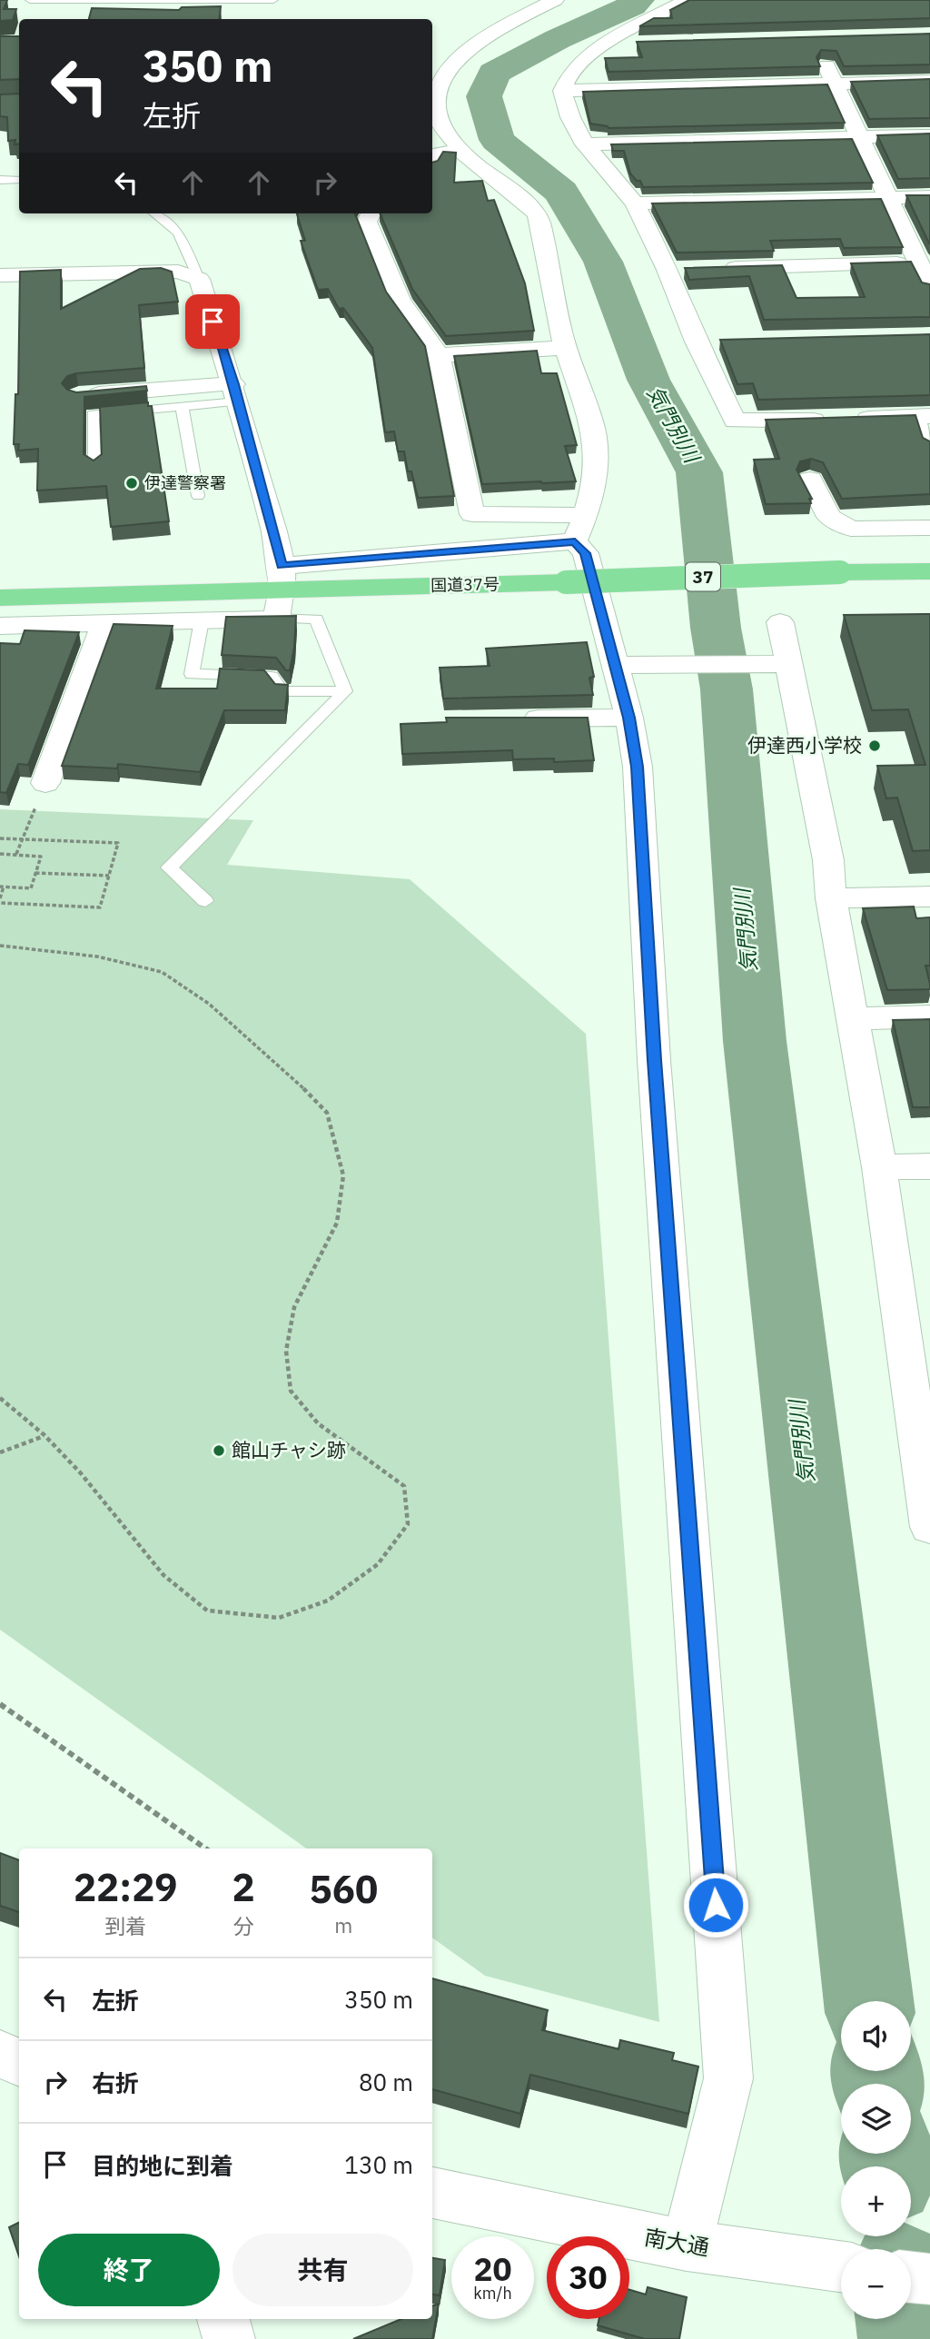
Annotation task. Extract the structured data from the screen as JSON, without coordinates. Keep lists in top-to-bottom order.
{
  "streets": {
    "highway": ["37", "国道37号"],
    "street": ["南大通"]
  },
  "water": ["気門別川"],
  "places": ["伊達警察署", "伊達西小学校", "館山チャシ跡"],
  "page": {
    "turn": ["350 m", "左折"],
    "eta": [
      "22:29",
      "到着",
      "2",
      "分",
      "560",
      "m"
    ],
    "list": [
      {
        "name": "左折",
        "value": "350 m"
      },
      {
        "name": "右折",
        "value": "80 m"
      },
      {
        "name": "目的地に到着",
        "value": "130 m"
      }
    ],
    "map_buttons": ["+", "−"],
    "buttons": ["終了", "共有"],
    "speed": "20 km/h",
    "limit": "30"
  }
}
